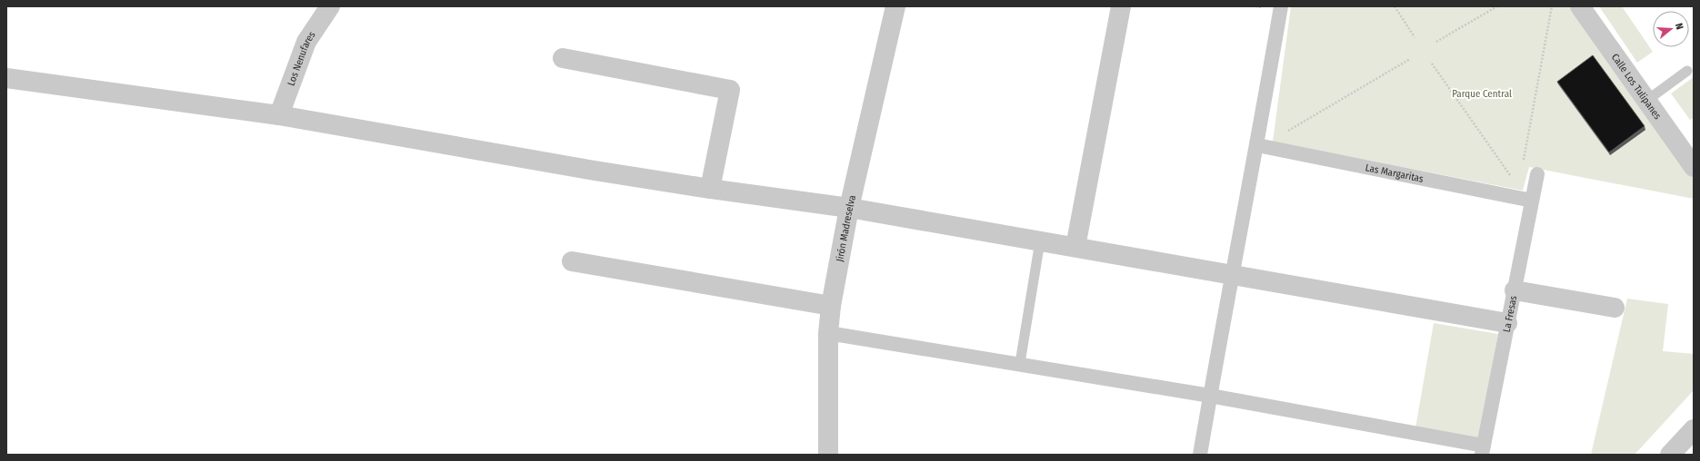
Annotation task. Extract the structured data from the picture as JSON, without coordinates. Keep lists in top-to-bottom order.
{
  "streets": {
    "street": [
      "Los Nenufares",
      "Calle Los Tulipanes",
      "Las Margaritas",
      "Jirón Madreselva",
      "La Fresas"
    ]
  },
  "crossings": [
    ["Las Margaritas", "La Fresas"]
  ],
  "parks": ["Parque Central"],
  "north": "right"
}
